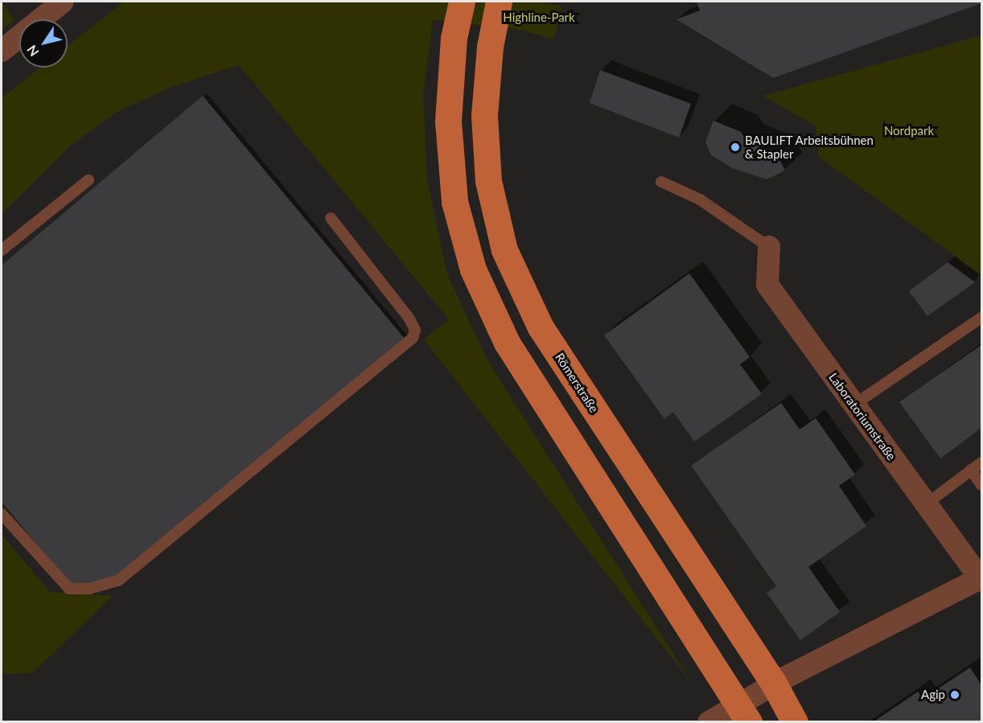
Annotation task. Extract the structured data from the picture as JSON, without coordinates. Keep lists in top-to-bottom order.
{
  "streets": {
    "main road": ["Römerstraße"],
    "street": ["Laboratoriumstraße"]
  },
  "crossings": [
    ["Römerstraße", "Laboratoriumstraße"]
  ],
  "parks": ["Highline-Park", "Nordpark"],
  "places": ["BAULIFT Arbeitsbühnen & Stapler", "Agip"],
  "north": "bottom left"
}
